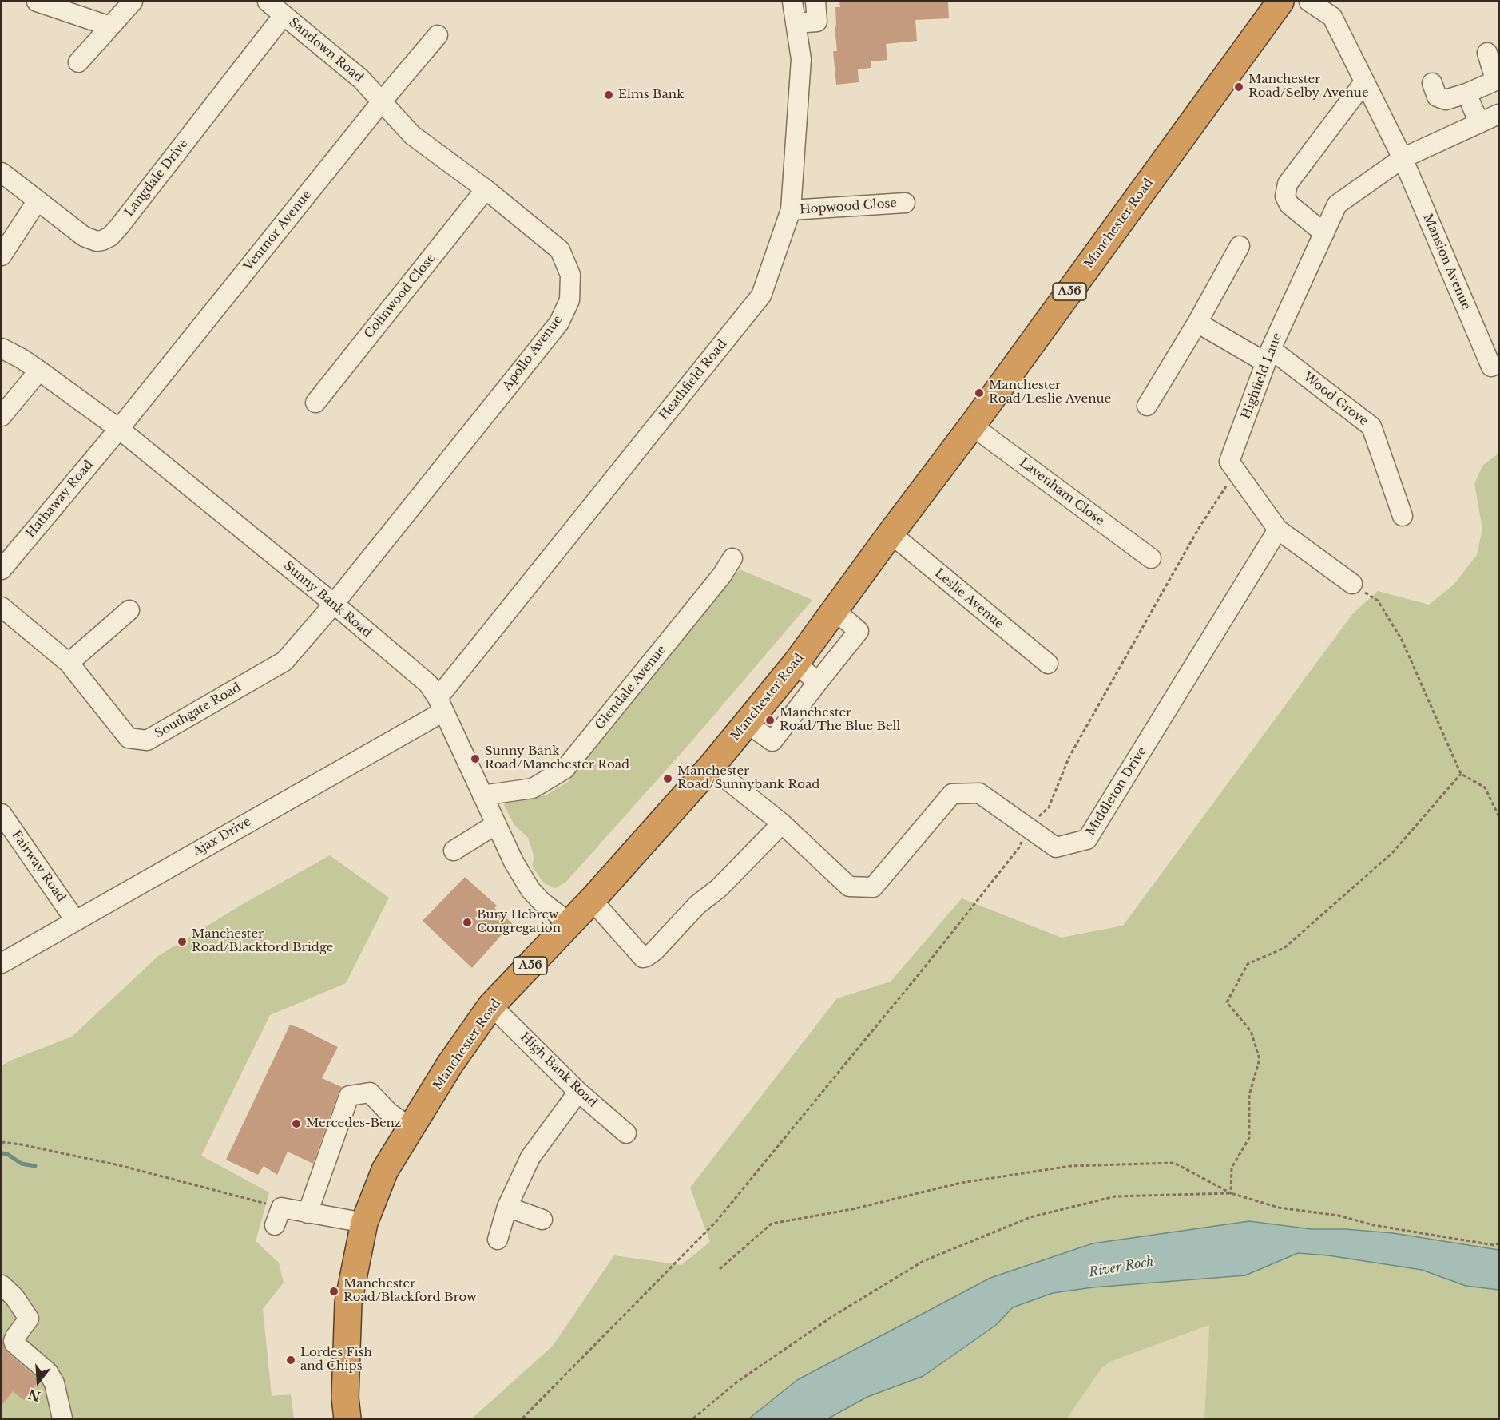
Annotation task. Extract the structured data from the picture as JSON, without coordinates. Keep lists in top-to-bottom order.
{
  "streets": {
    "highway": ["Manchester Road", "A56"],
    "street": [
      "Sandown Road",
      "Langdale Drive",
      "Hopwood Close",
      "Ventnor Avenue",
      "Mansion Avenue",
      "Colinwood Close",
      "Apollo Avenue",
      "Highfield Lane",
      "Heathfield Road",
      "Wood Grove",
      "Lavenham Close",
      "Hathaway Road",
      "Leslie Avenue",
      "Sunny Bank Road",
      "Glendale Avenue",
      "Southgate Road",
      "Middleton Drive",
      "Ajax Drive",
      "Fairway Road",
      "High Bank Road"
    ]
  },
  "crossings": [
    ["Sandown Road", "Langdale Drive"],
    ["Sandown Road", "Ventnor Avenue"],
    ["Sandown Road", "Apollo Avenue"],
    ["Hopwood Close", "Heathfield Road"],
    ["Manchester Road", "Lavenham Close"],
    ["Manchester Road", "Leslie Avenue"],
    ["Manchester Road", "Sunny Bank Road"],
    ["Manchester Road", "Middleton Drive"],
    ["Manchester Road", "High Bank Road"],
    ["Ventnor Avenue", "Apollo Avenue"],
    ["Ventnor Avenue", "Hathaway Road"],
    ["Ventnor Avenue", "Sunny Bank Road"],
    ["Mansion Avenue", "Highfield Lane"],
    ["Colinwood Close", "Apollo Avenue"],
    ["Apollo Avenue", "Sunny Bank Road"],
    ["Apollo Avenue", "Southgate Road"],
    ["Highfield Lane", "Wood Grove"],
    ["Highfield Lane", "Middleton Drive"],
    ["Heathfield Road", "Sunny Bank Road"],
    ["Heathfield Road", "Ajax Drive"],
    ["Hathaway Road", "Sunny Bank Road"],
    ["Sunny Bank Road", "Glendale Avenue"],
    ["Sunny Bank Road", "Southgate Road"],
    ["Sunny Bank Road", "Ajax Drive"],
    ["Ajax Drive", "Fairway Road"]
  ],
  "water": ["River Roch"],
  "places": [
    "Manchester Road/Selby Avenue",
    "Elms Bank",
    "Manchester Road/Leslie Avenue",
    "Manchester Road/The Blue Bell",
    "Sunny Bank Road/Manchester Road",
    "Manchester Road/Sunnybank Road",
    "Bury Hebrew Congregation",
    "Manchester Road/Blackford Bridge",
    "Mercedes-Benz",
    "Manchester Road/Blackford Brow",
    "Lordes Fish and Chips"
  ],
  "north": "bottom"
}
